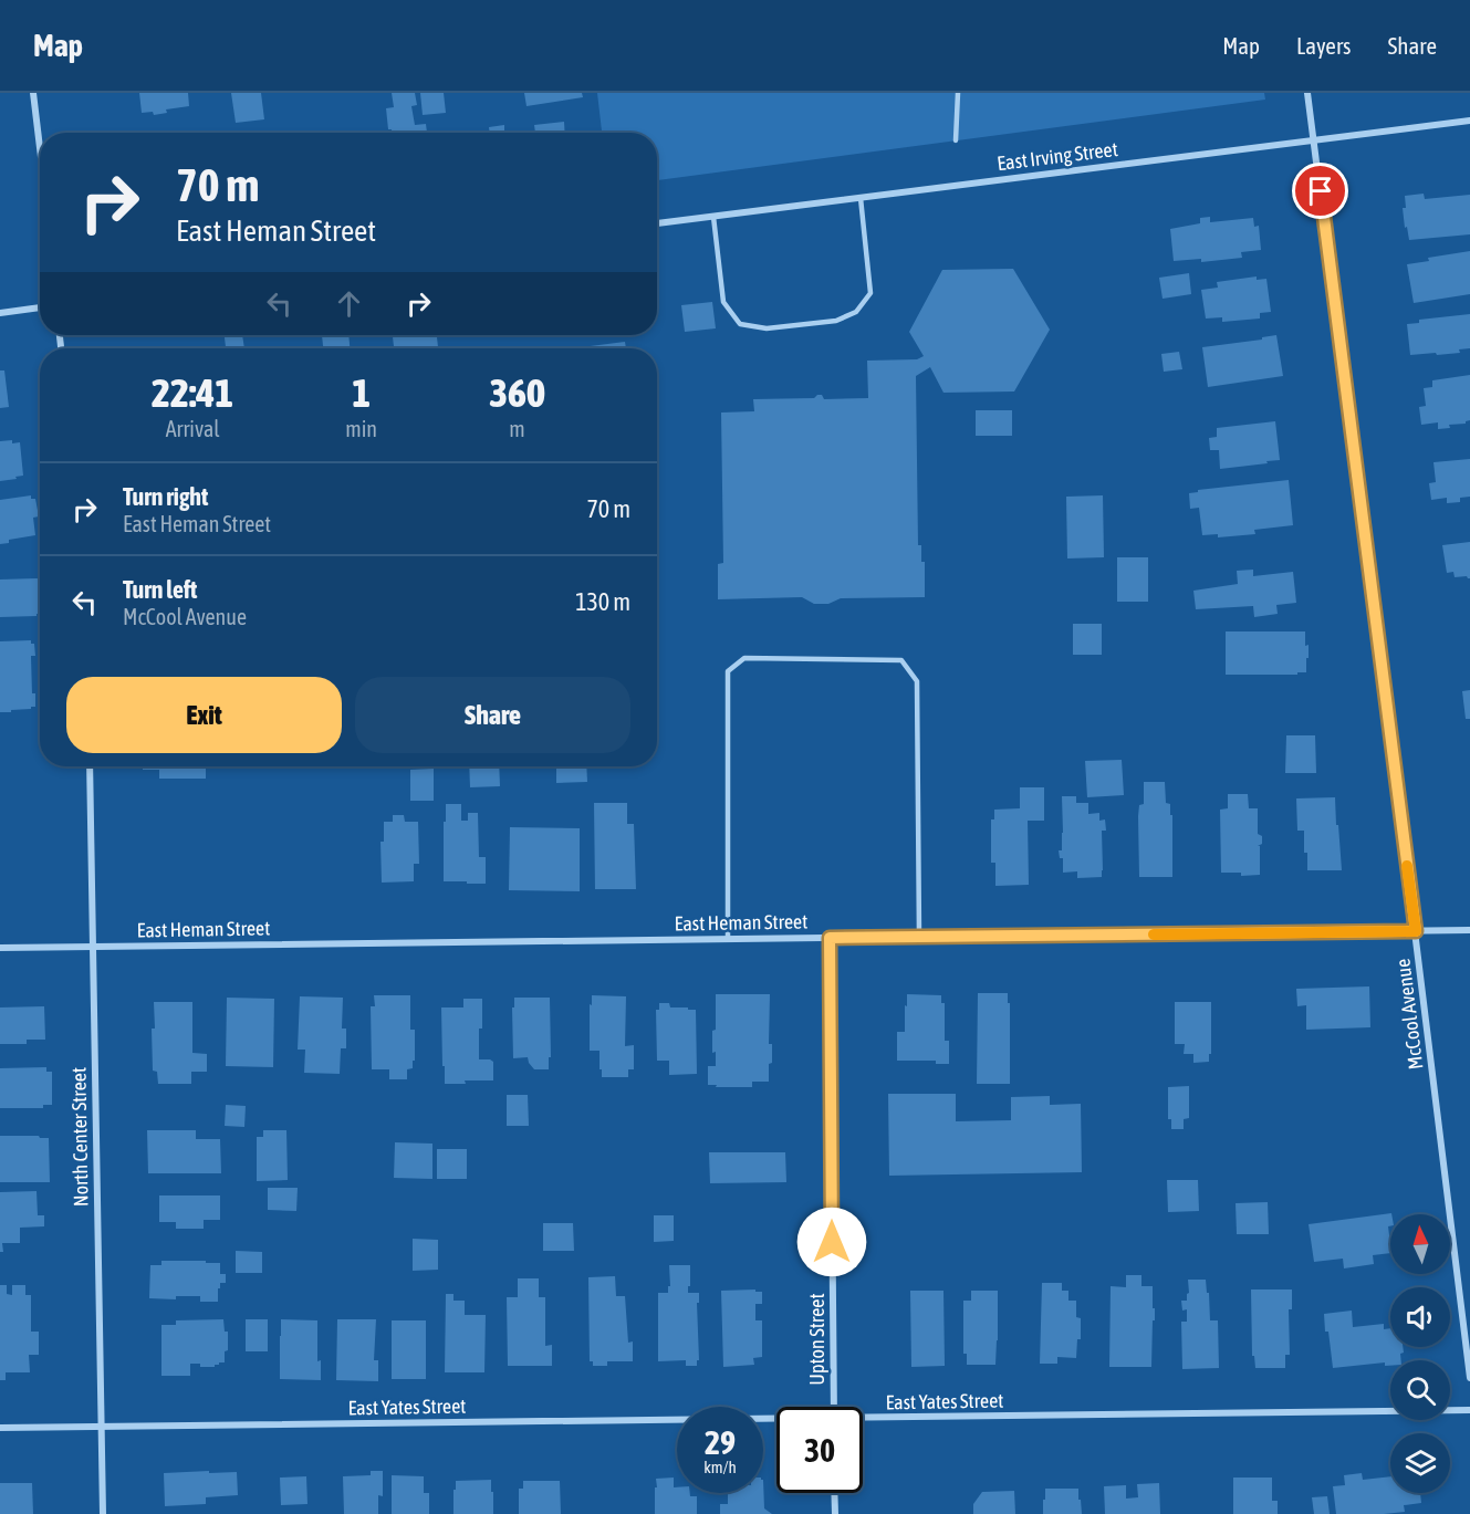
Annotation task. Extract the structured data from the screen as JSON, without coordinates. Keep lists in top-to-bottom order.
{
  "streets": {
    "street": [
      "East Irving Street",
      "East Heman Street",
      "McCool Avenue",
      "North Center Street",
      "Upton Street",
      "East Yates Street"
    ]
  },
  "crossings": [
    ["East Irving Street", "McCool Avenue"],
    ["East Heman Street", "McCool Avenue"],
    ["East Heman Street", "North Center Street"],
    ["East Heman Street", "Upton Street"],
    ["North Center Street", "East Yates Street"]
  ],
  "north": "top",
  "page": {
    "header": "Map",
    "nav": ["Map", "Layers", "Share"],
    "turn": ["70 m", "East Heman Street"],
    "eta": [
      "22:41",
      "Arrival",
      "1",
      "min",
      "360",
      "m"
    ],
    "list": [
      {
        "name": "Turn right",
        "note": "East Heman Street",
        "value": "70 m"
      },
      {
        "name": "Turn left",
        "note": "McCool Avenue",
        "value": "130 m"
      }
    ],
    "buttons": ["Exit", "Share"],
    "speed": "29 km/h",
    "limit": "30"
  }
}
